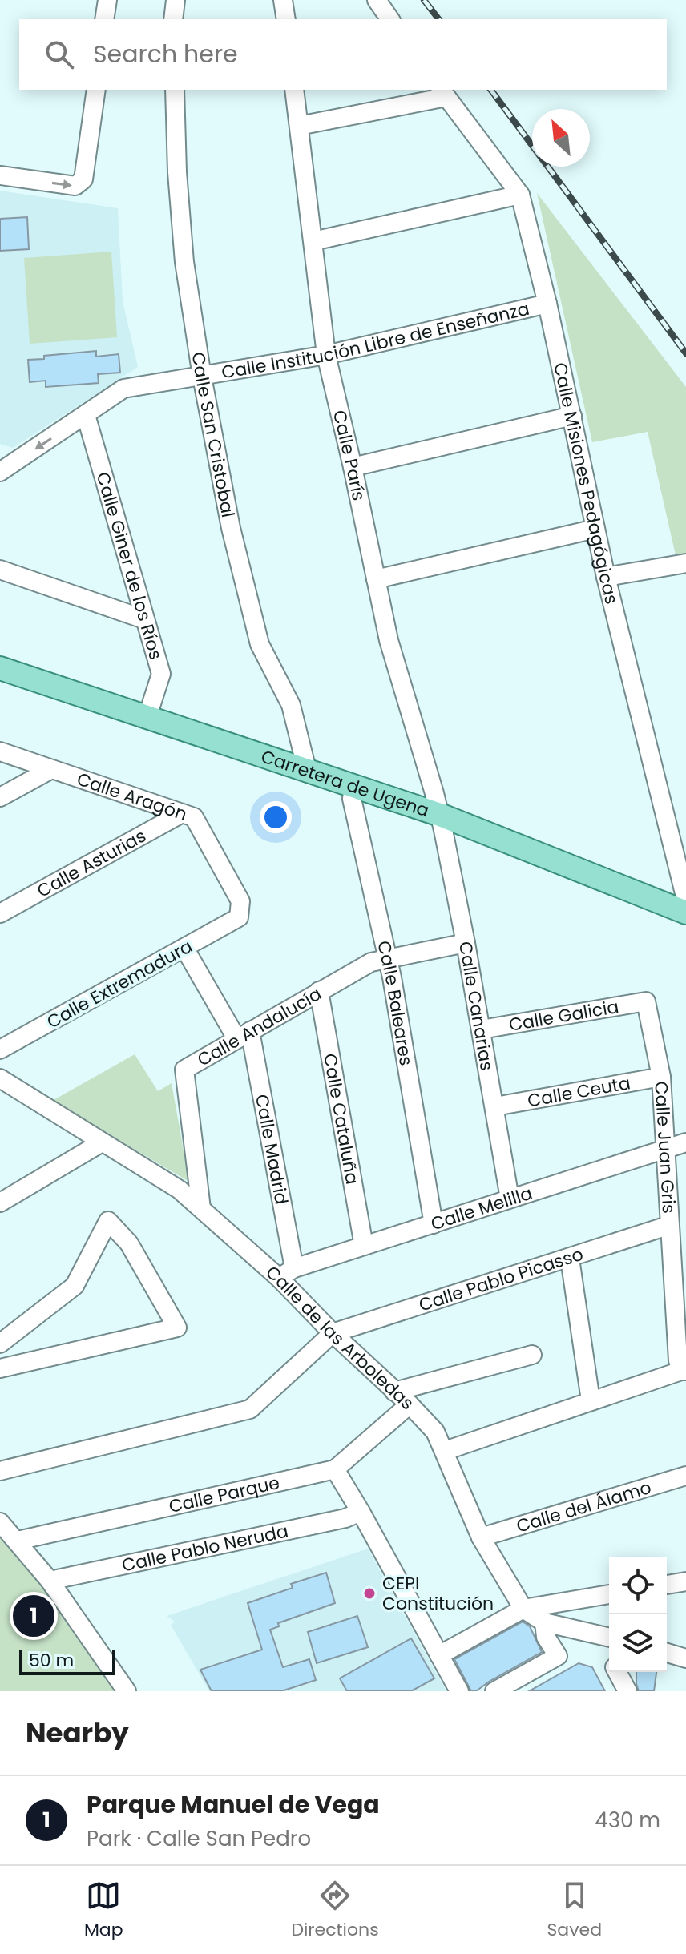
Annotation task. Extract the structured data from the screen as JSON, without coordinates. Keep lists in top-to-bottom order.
{
  "streets": {
    "main road": ["Carretera de Ugena"],
    "street": [
      "Calle Institución Libre de Enseñanza",
      "Calle San Cristobal",
      "Calle París",
      "Calle Misiones Pedagógicas",
      "Calle Giner de los Ríos",
      "Calle Aragón",
      "Calle Asturias",
      "Calle Extremadura",
      "Calle Baleares",
      "Calle Canarias",
      "Calle Galicia",
      "Calle Andalucía",
      "Calle Ceuta",
      "Calle Cataluña",
      "Calle Juan Gris",
      "Calle Madrid",
      "Calle Melilla",
      "Calle Pablo Picasso",
      "Calle de las Arboledas",
      "Calle Parque",
      "Calle del Álamo",
      "Calle Pablo Neruda"
    ]
  },
  "crossings": [
    ["Calle Institución Libre de Enseñanza", "Calle San Cristobal"],
    ["Calle Institución Libre de Enseñanza", "Calle París"],
    ["Calle Institución Libre de Enseñanza", "Calle Misiones Pedagógicas"],
    ["Calle Institución Libre de Enseñanza", "Calle Giner de los Ríos"],
    ["Calle San Cristobal", "Carretera de Ugena"],
    ["Calle París", "Carretera de Ugena"],
    ["Calle París", "Calle Canarias"],
    ["Calle Giner de los Ríos", "Carretera de Ugena"],
    ["Carretera de Ugena", "Calle Baleares"],
    ["Carretera de Ugena", "Calle Canarias"],
    ["Calle Aragón", "Calle Asturias"],
    ["Calle Aragón", "Calle Extremadura"],
    ["Calle Extremadura", "Calle Madrid"],
    ["Calle Baleares", "Calle Andalucía"],
    ["Calle Baleares", "Calle Melilla"],
    ["Calle Canarias", "Calle Galicia"],
    ["Calle Canarias", "Calle Andalucía"],
    ["Calle Canarias", "Calle Ceuta"],
    ["Calle Canarias", "Calle Melilla"],
    ["Calle Galicia", "Calle Juan Gris"],
    ["Calle Andalucía", "Calle Cataluña"],
    ["Calle Andalucía", "Calle Madrid"],
    ["Calle Andalucía", "Calle de las Arboledas"],
    ["Calle Ceuta", "Calle Juan Gris"],
    ["Calle Cataluña", "Calle Melilla"],
    ["Calle Juan Gris", "Calle Melilla"],
    ["Calle Juan Gris", "Calle Pablo Picasso"],
    ["Calle Madrid", "Calle Melilla"],
    ["Calle Melilla", "Calle de las Arboledas"],
    ["Calle Pablo Picasso", "Calle de las Arboledas"],
    ["Calle de las Arboledas", "Calle Parque"],
    ["Calle de las Arboledas", "Calle del Álamo"]
  ],
  "places": ["CEPI Constitución"],
  "scale_bar": "50 m",
  "north": "top left",
  "page": {
    "search": "Search here",
    "pins": "1",
    "scale": "50 m",
    "heading": "Nearby",
    "list": [
      {
        "mark": "1",
        "name": "Parque Manuel de Vega",
        "note": "Park · Calle San Pedro",
        "value": "430 m"
      }
    ],
    "nav": ["Map", "Directions", "Saved"]
  }
}
